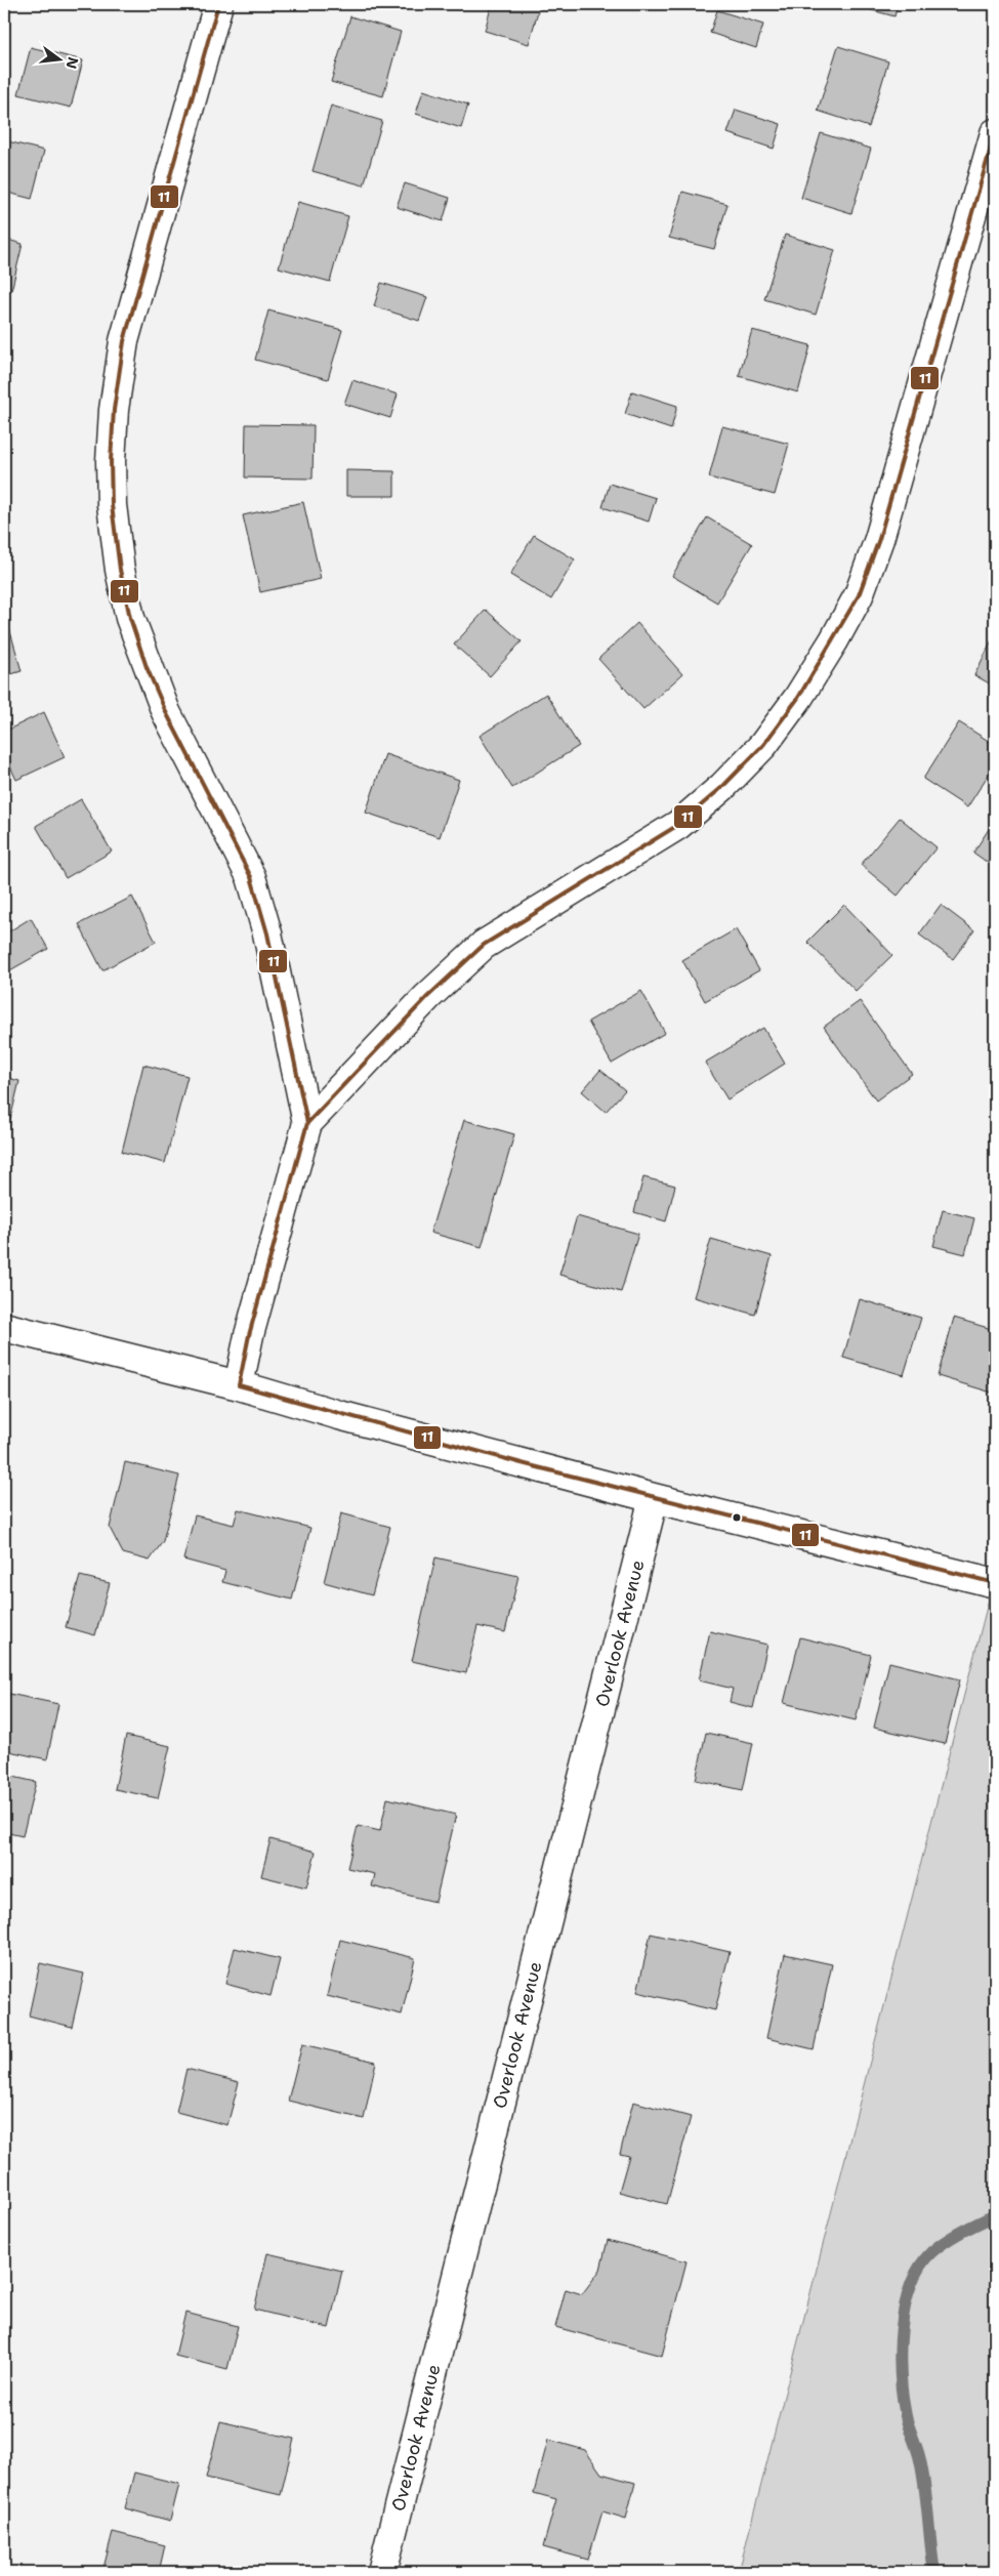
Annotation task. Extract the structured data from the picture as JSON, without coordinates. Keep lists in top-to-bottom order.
{
  "streets": {
    "street": ["Overlook Avenue"]
  },
  "lines": ["transit line 11"],
  "north": "right"
}
